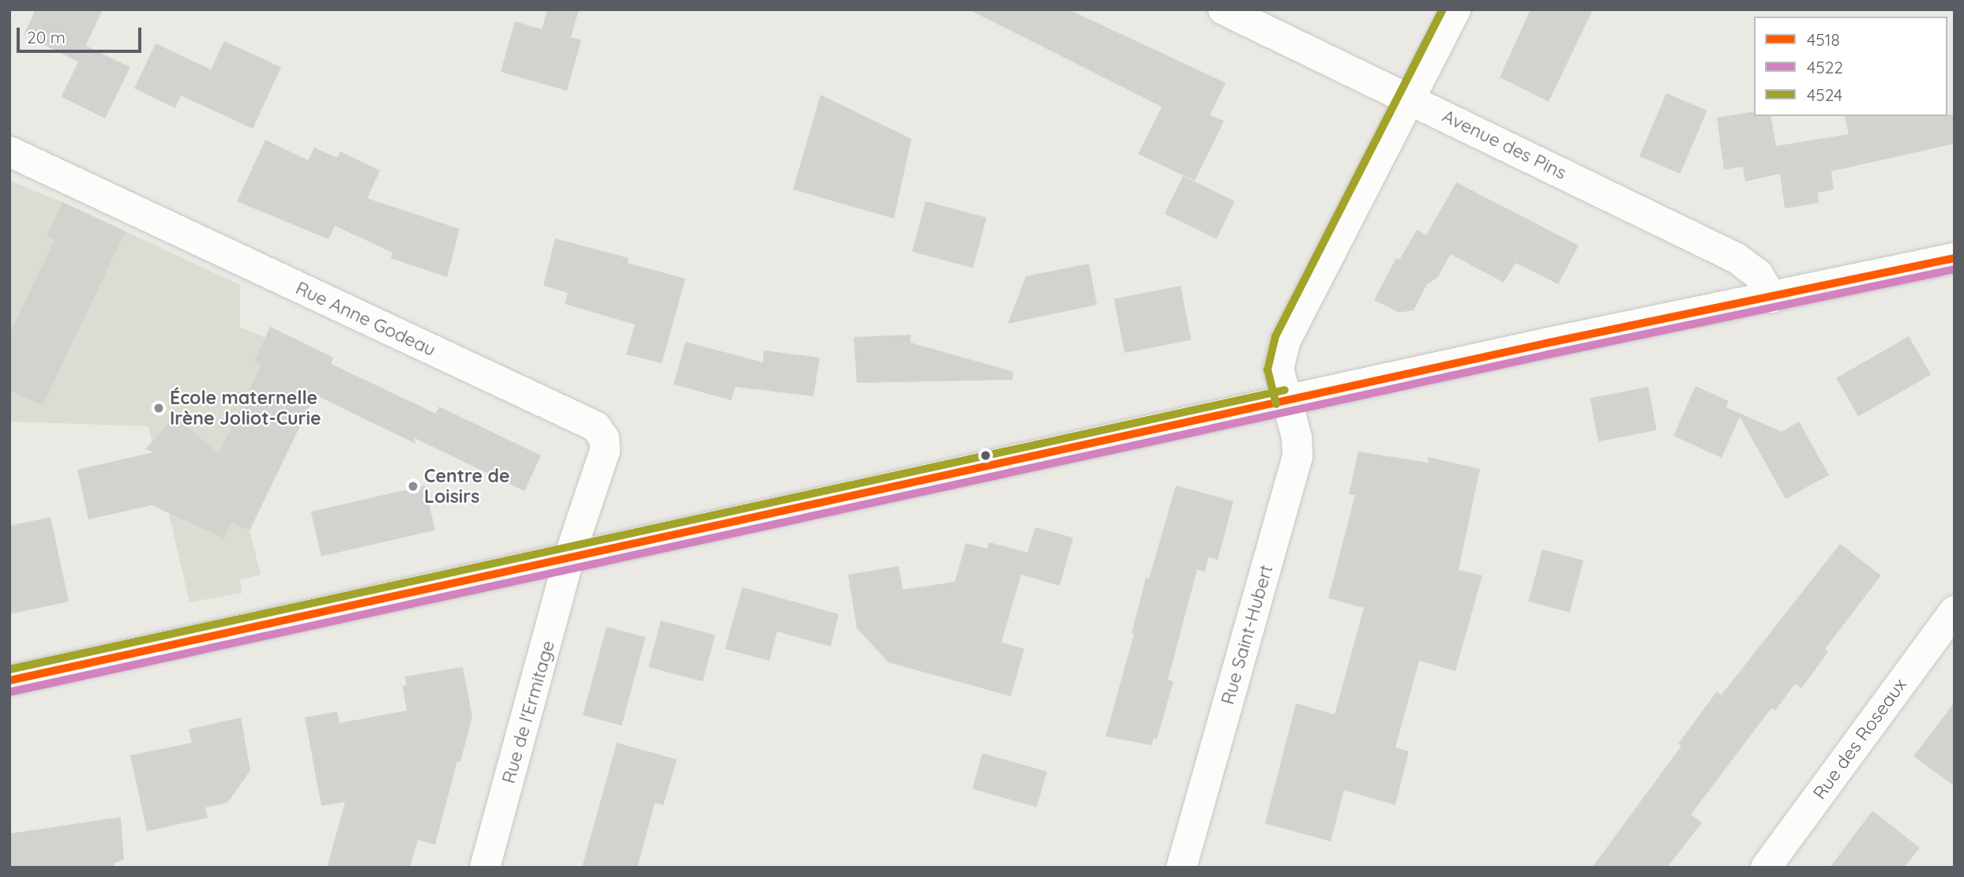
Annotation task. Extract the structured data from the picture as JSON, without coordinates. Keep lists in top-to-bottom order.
{
  "streets": {
    "street": [
      "Avenue des Pins",
      "Rue Anne Godeau",
      "Rue Saint-Hubert",
      "Rue de l'Ermitage",
      "Rue des Roseaux"
    ]
  },
  "crossings": [
    ["Avenue des Pins", "Rue Saint-Hubert"],
    ["Rue Anne Godeau", "Rue de l'Ermitage"]
  ],
  "places": ["École maternelle Irène Joliot-Curie", "Centre de Loisirs"],
  "lines": ["transit line 4524", "transit line 4518", "transit line 4522"],
  "legend": ["4518", "4522", "4524"],
  "scale_bar": "20 m"
}
